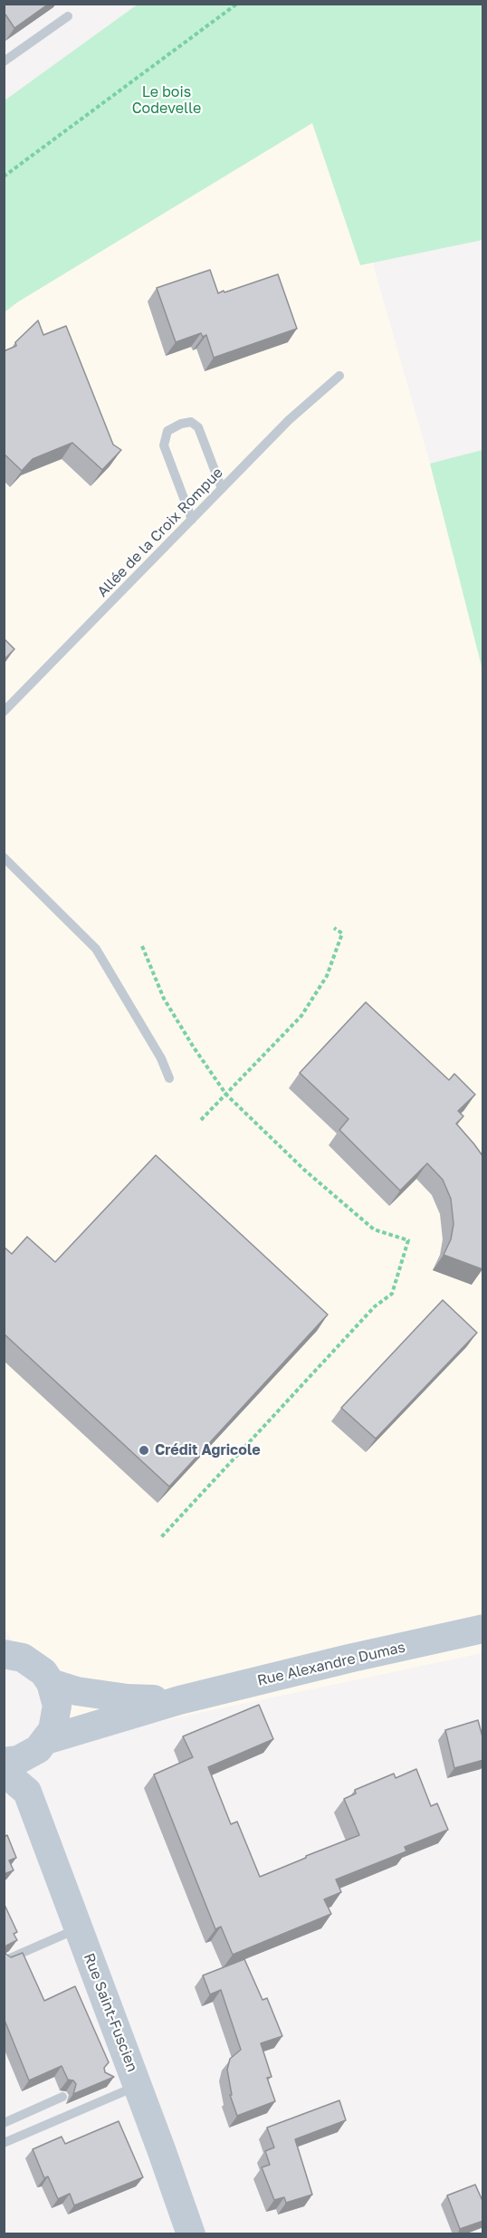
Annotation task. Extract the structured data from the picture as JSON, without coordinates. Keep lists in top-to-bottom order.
{
  "streets": {
    "main road": ["Rue Alexandre Dumas", "Rue Saint-Fuscien"],
    "lane": ["Allée de la Croix Rompue"]
  },
  "parks": ["Le bois Codevelle"],
  "places": ["Crédit Agricole"]
}
